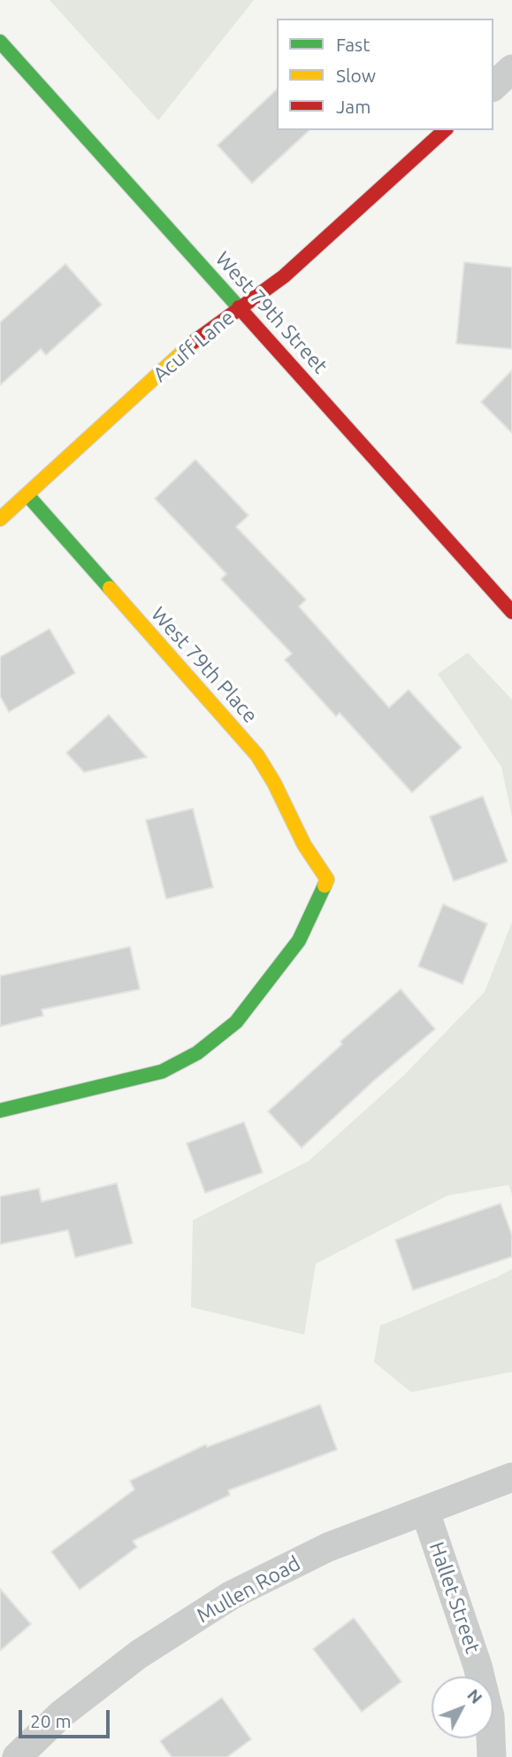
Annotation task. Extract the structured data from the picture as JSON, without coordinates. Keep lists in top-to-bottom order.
{
  "streets": {
    "street": [
      "West 79th Street",
      "Acuff Lane",
      "West 79th Place",
      "Mullen Road",
      "Hallet Street"
    ]
  },
  "crossings": [
    ["West 79th Street", "Acuff Lane"],
    ["Acuff Lane", "West 79th Place"],
    ["Mullen Road", "Hallet Street"]
  ],
  "legend": ["Fast", "Slow", "Jam"],
  "scale_bar": "20 m",
  "north": "top right"
}
